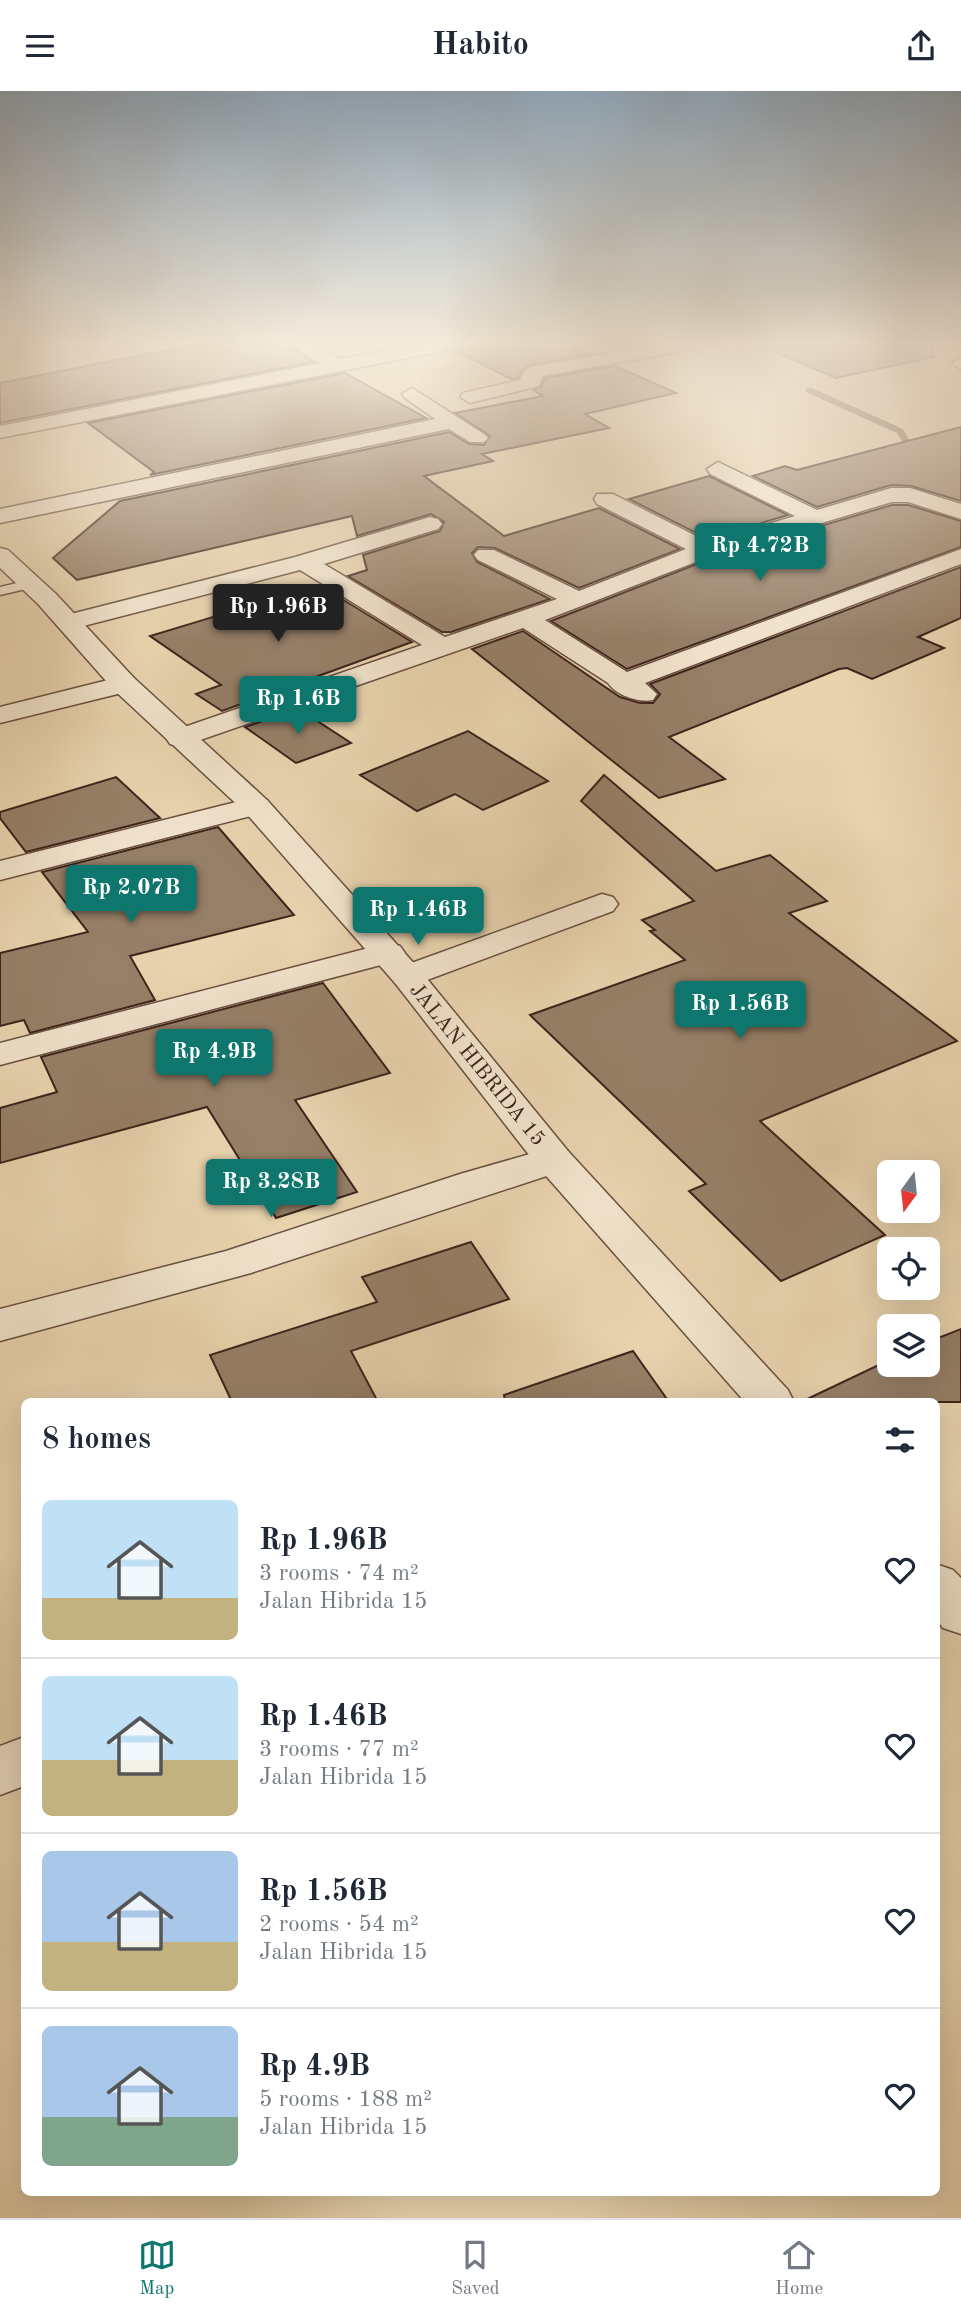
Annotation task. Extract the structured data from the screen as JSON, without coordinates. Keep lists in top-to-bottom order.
{
  "streets": {
    "street": ["JALAN HIBRIDA 15"]
  },
  "north": "bottom",
  "page": {
    "header": "Habito",
    "price": [
      "Rp 4.72B",
      "Rp 1.96B",
      "Rp 1.6B",
      "Rp 2.07B",
      "Rp 1.46B",
      "Rp 1.56B",
      "Rp 4.9B",
      "Rp 3.28B"
    ],
    "heading": "8 homes",
    "list": [
      {
        "name": "Rp 1.96B",
        "note": "3 rooms · 74 m² · Jalan Hibrida 15"
      },
      {
        "name": "Rp 1.46B",
        "note": "3 rooms · 77 m² · Jalan Hibrida 15"
      },
      {
        "name": "Rp 1.56B",
        "note": "2 rooms · 54 m² · Jalan Hibrida 15"
      },
      {
        "name": "Rp 4.9B",
        "note": "5 rooms · 188 m² · Jalan Hibrida 15"
      }
    ],
    "tabs": ["Map", "Saved", "Home"]
  }
}
